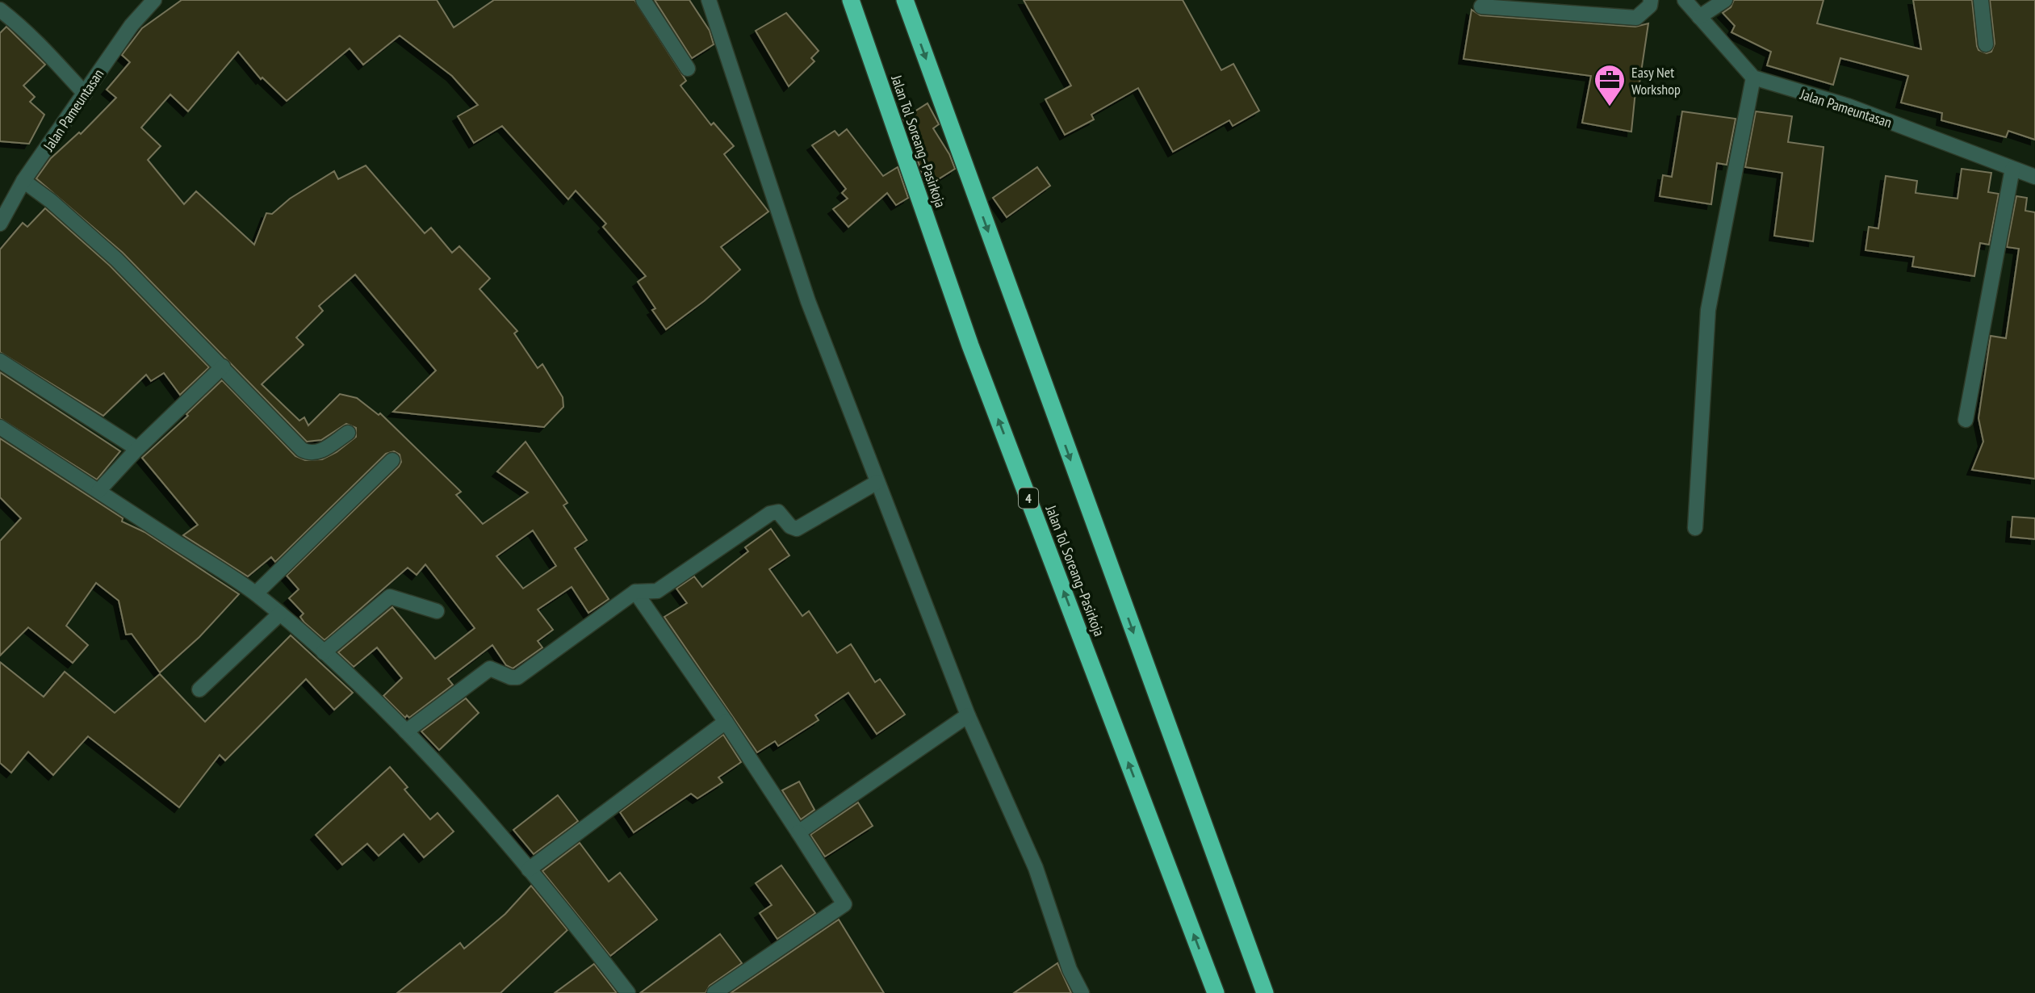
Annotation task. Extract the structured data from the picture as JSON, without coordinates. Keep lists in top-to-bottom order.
{
  "streets": {
    "highway": ["Jalan Tol Soreang–Pasirkoja", "4"],
    "street": ["Jalan Pameuntasan"]
  },
  "places": {
    "office": ["Easy Net Workshop"]
  }
}
